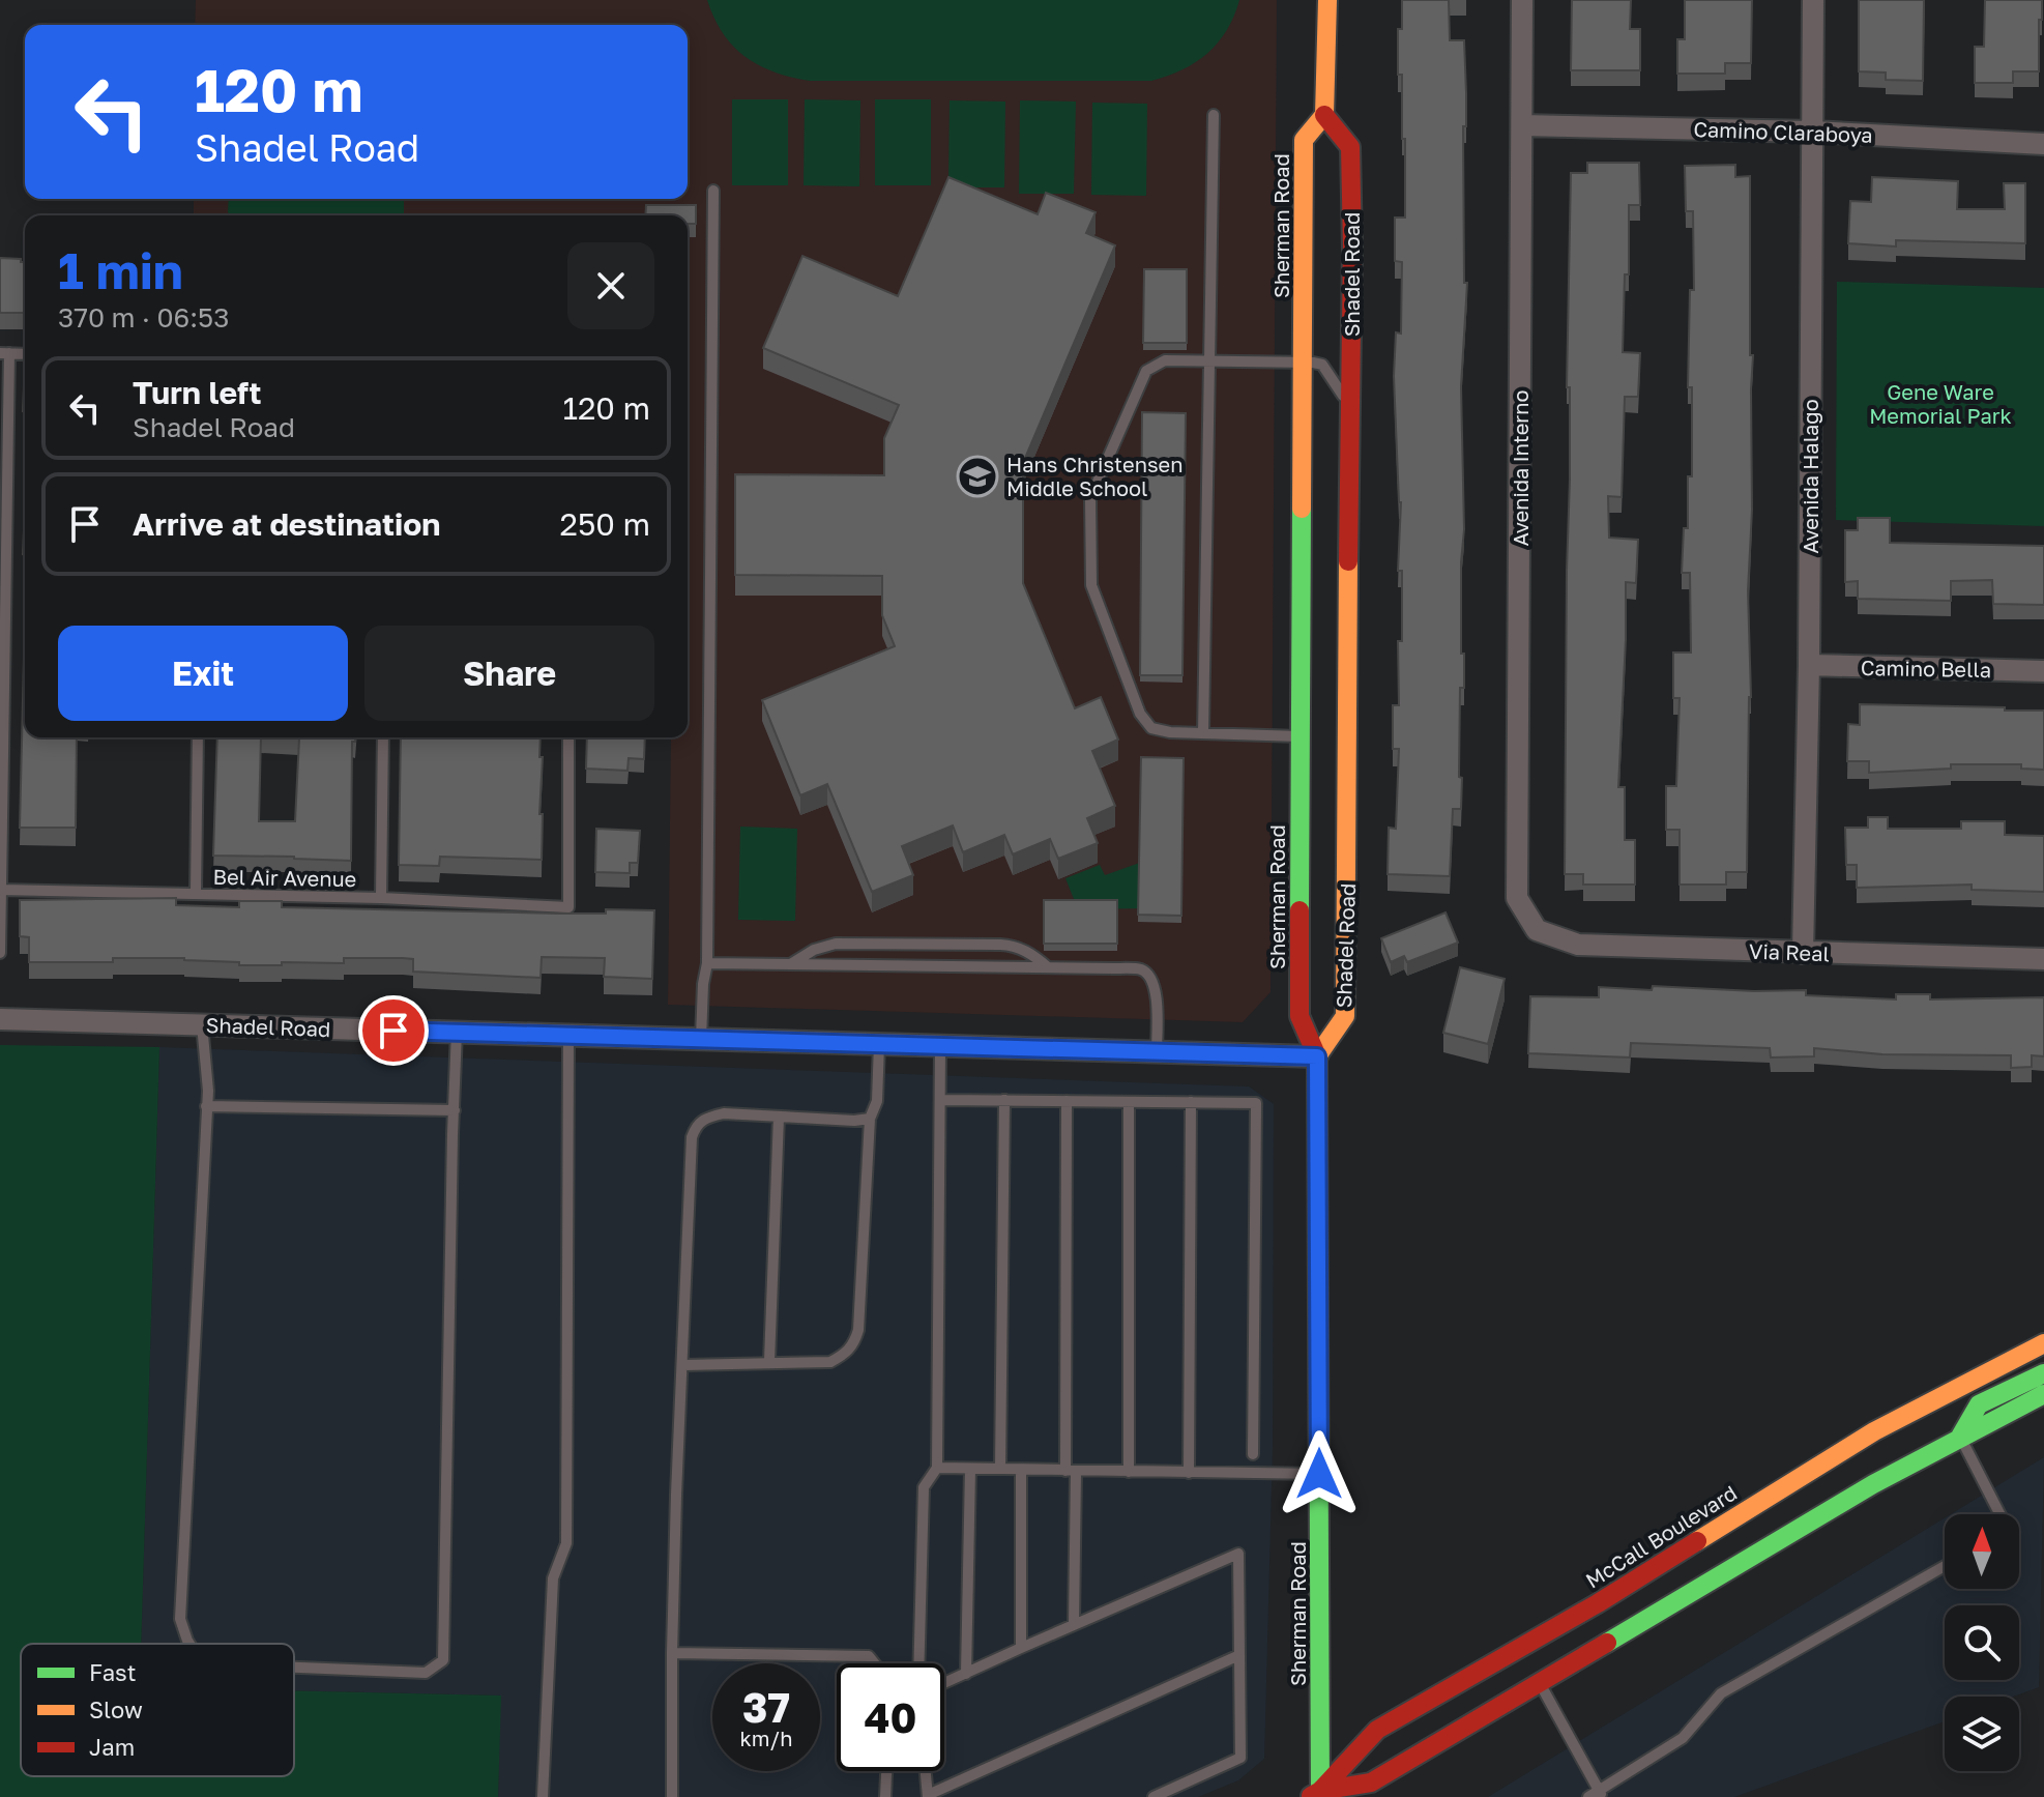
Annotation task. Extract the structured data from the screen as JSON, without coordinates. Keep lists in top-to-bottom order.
{
  "streets": {
    "street": [
      "Camino Claraboya",
      "Sherman Road",
      "Shadel Road",
      "Avenida Interno",
      "Avenida Halago",
      "Camino Bella",
      "Via Real",
      "McCall Boulevard"
    ],
    "lane": ["Bel Air Avenue"]
  },
  "crossings": [
    ["Camino Claraboya", "Avenida Interno"],
    ["Camino Claraboya", "Avenida Halago"],
    ["Sherman Road", "Shadel Road"],
    ["Sherman Road", "McCall Boulevard"],
    ["Avenida Interno", "Via Real"],
    ["Avenida Halago", "Camino Bella"],
    ["Avenida Halago", "Via Real"]
  ],
  "parks": ["Gene Ware Memorial Park"],
  "places": {
    "school or university": ["Hans Christensen Middle School"]
  },
  "legend": ["Fast", "Slow", "Jam"],
  "north": "top",
  "page": {
    "turn": ["120 m", "Shadel Road"],
    "heading": ["1 min", "370 m · 06:53"],
    "list": [
      {
        "name": "Turn left",
        "note": "Shadel Road",
        "value": "120 m"
      },
      {
        "name": "Arrive at destination",
        "value": "250 m"
      }
    ],
    "buttons": ["Exit", "Share"],
    "speed": "37 km/h",
    "limit": "40"
  }
}
